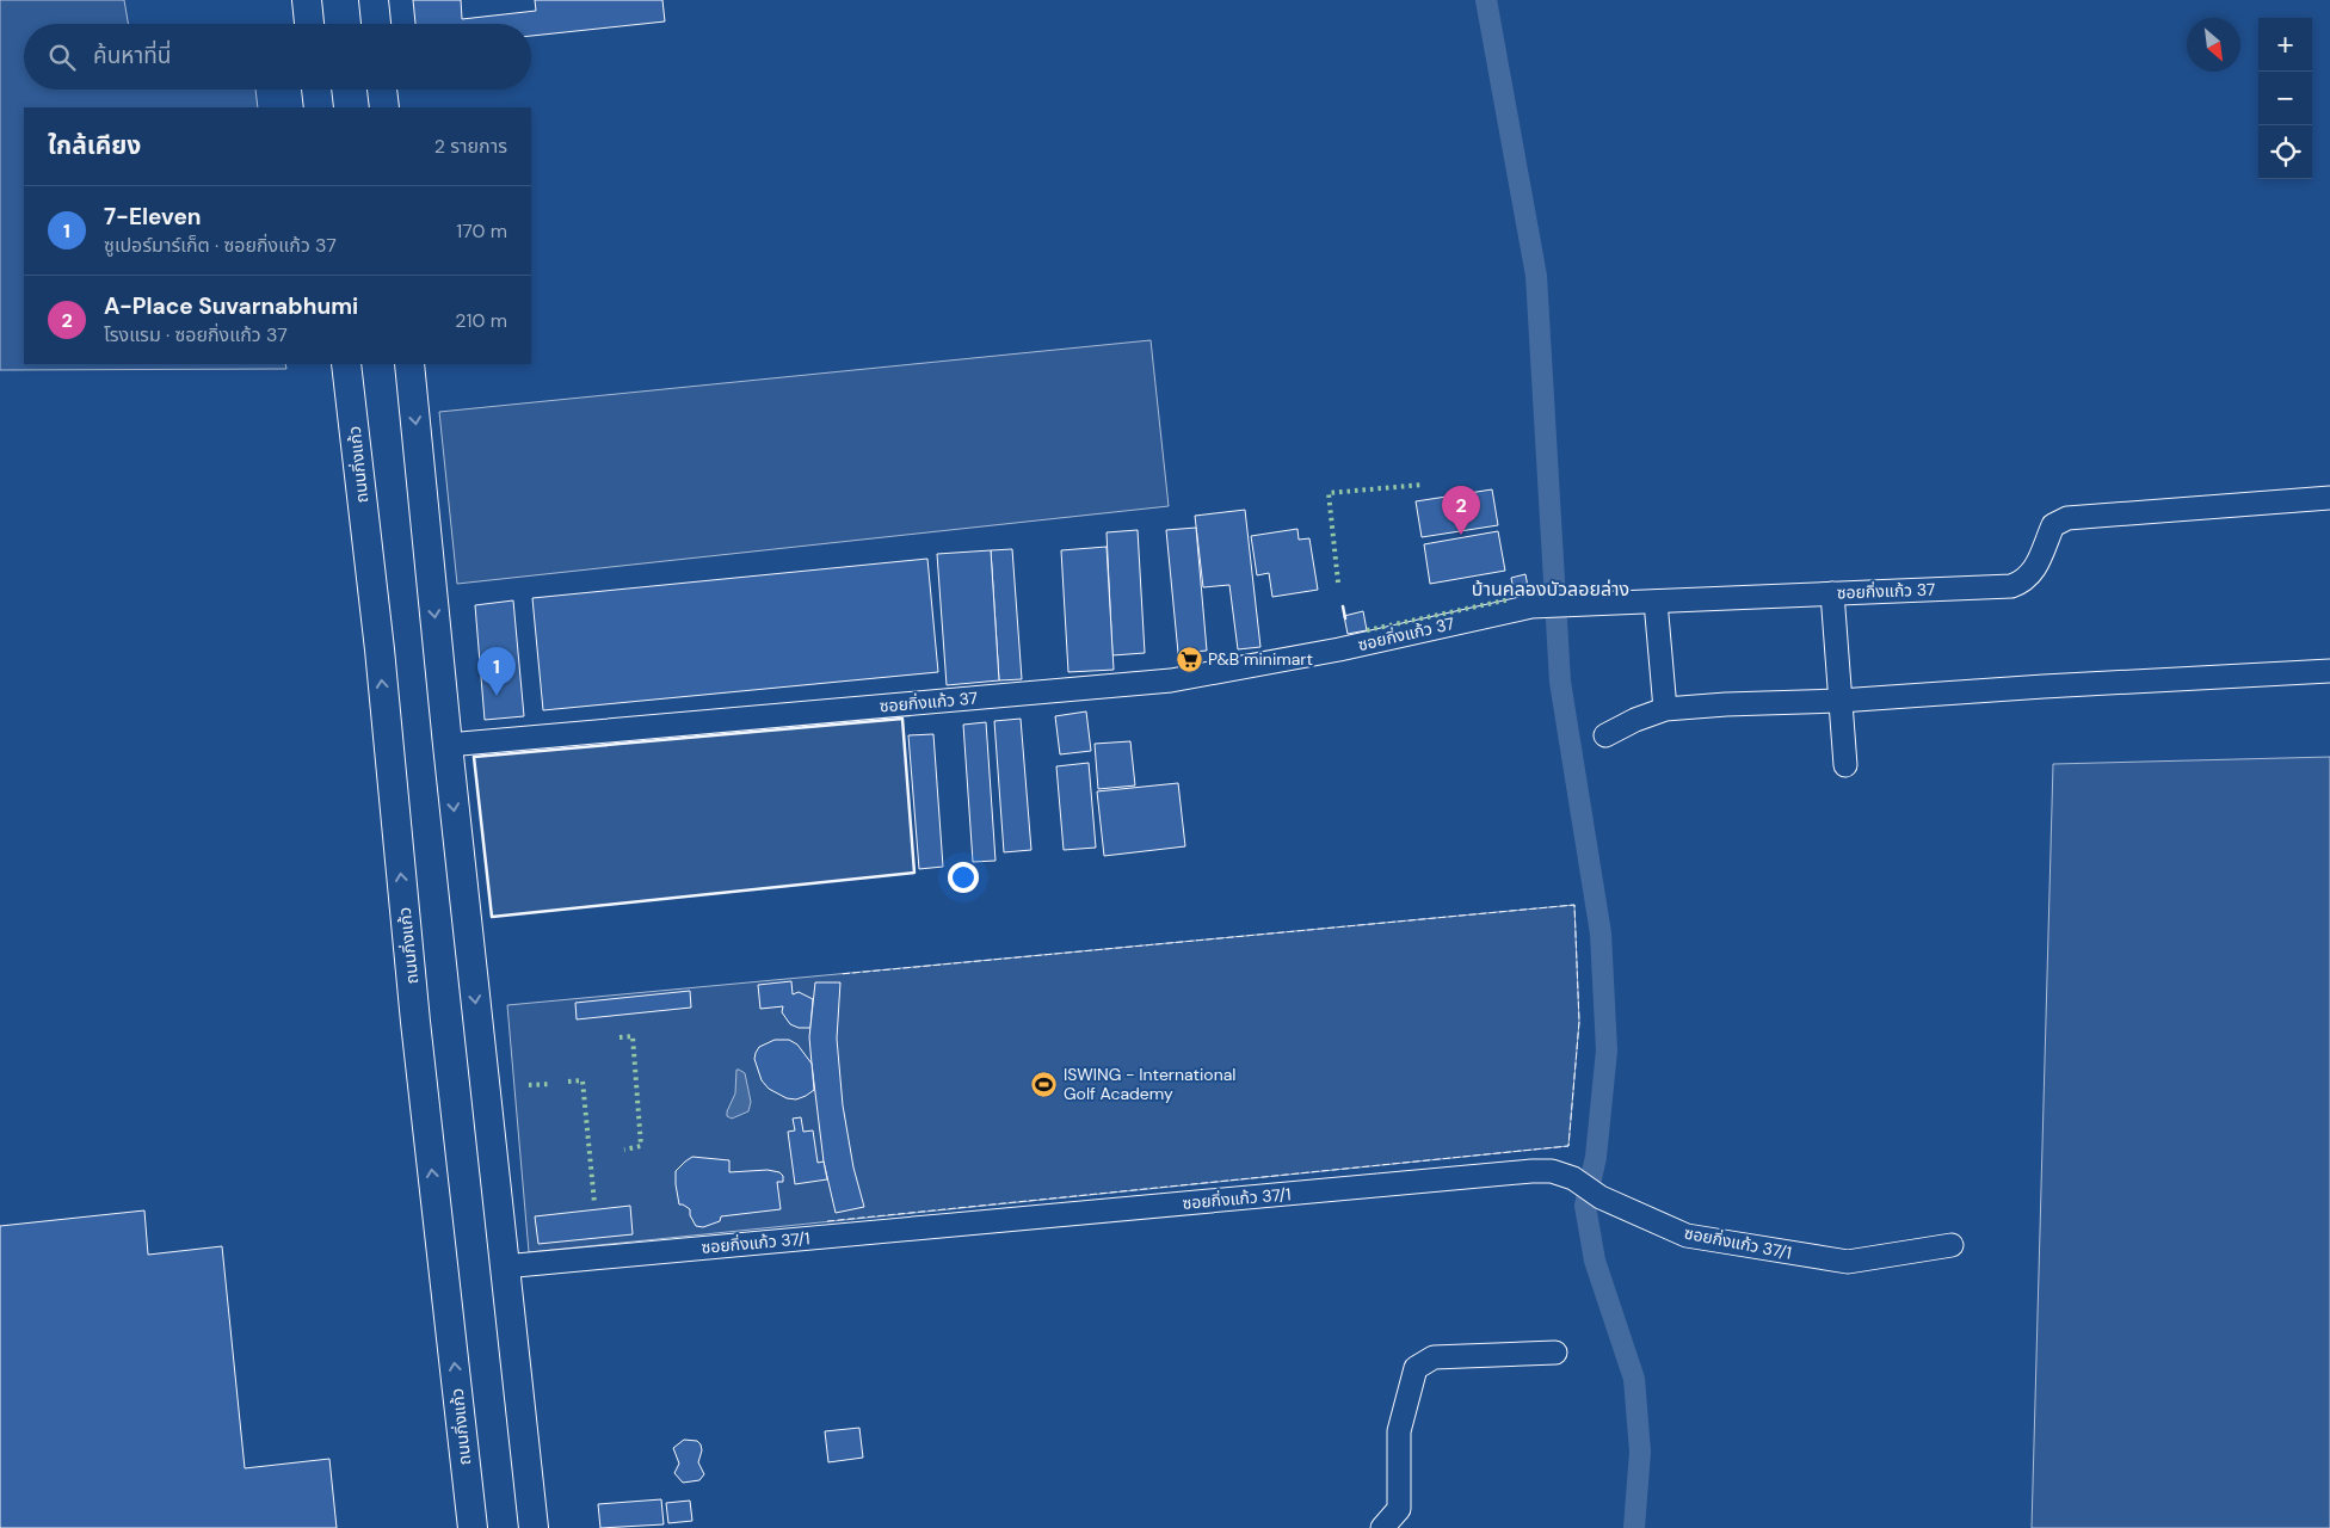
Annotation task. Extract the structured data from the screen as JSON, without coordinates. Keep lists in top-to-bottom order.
{
  "streets": {
    "main road": ["ถนนกิ่งแก้ว"],
    "street": ["ซอยกิ่งแก้ว 37", "ซอยกิ่งแก้ว 37/1"]
  },
  "districts": ["บ้านคลองบัวลอยล่าง"],
  "places": {
    "supermarket": ["P&B minimart"],
    "sports": ["ISWING - International Golf Academy"]
  },
  "north": "bottom right",
  "page": {
    "map_buttons": ["+", "−"],
    "search": "ค้นหาที่นี่",
    "heading": ["ใกล้เคียง", "2 รายการ"],
    "list": [
      {
        "mark": "1",
        "name": "7-Eleven",
        "note": "ซูเปอร์มาร์เก็ต · ซอยกิ่งแก้ว 37",
        "value": "170 m"
      },
      {
        "mark": "2",
        "name": "A-Place Suvarnabhumi",
        "note": "โรงแรม · ซอยกิ่งแก้ว 37",
        "value": "210 m"
      }
    ],
    "pins": ["2", "1"]
  }
}
